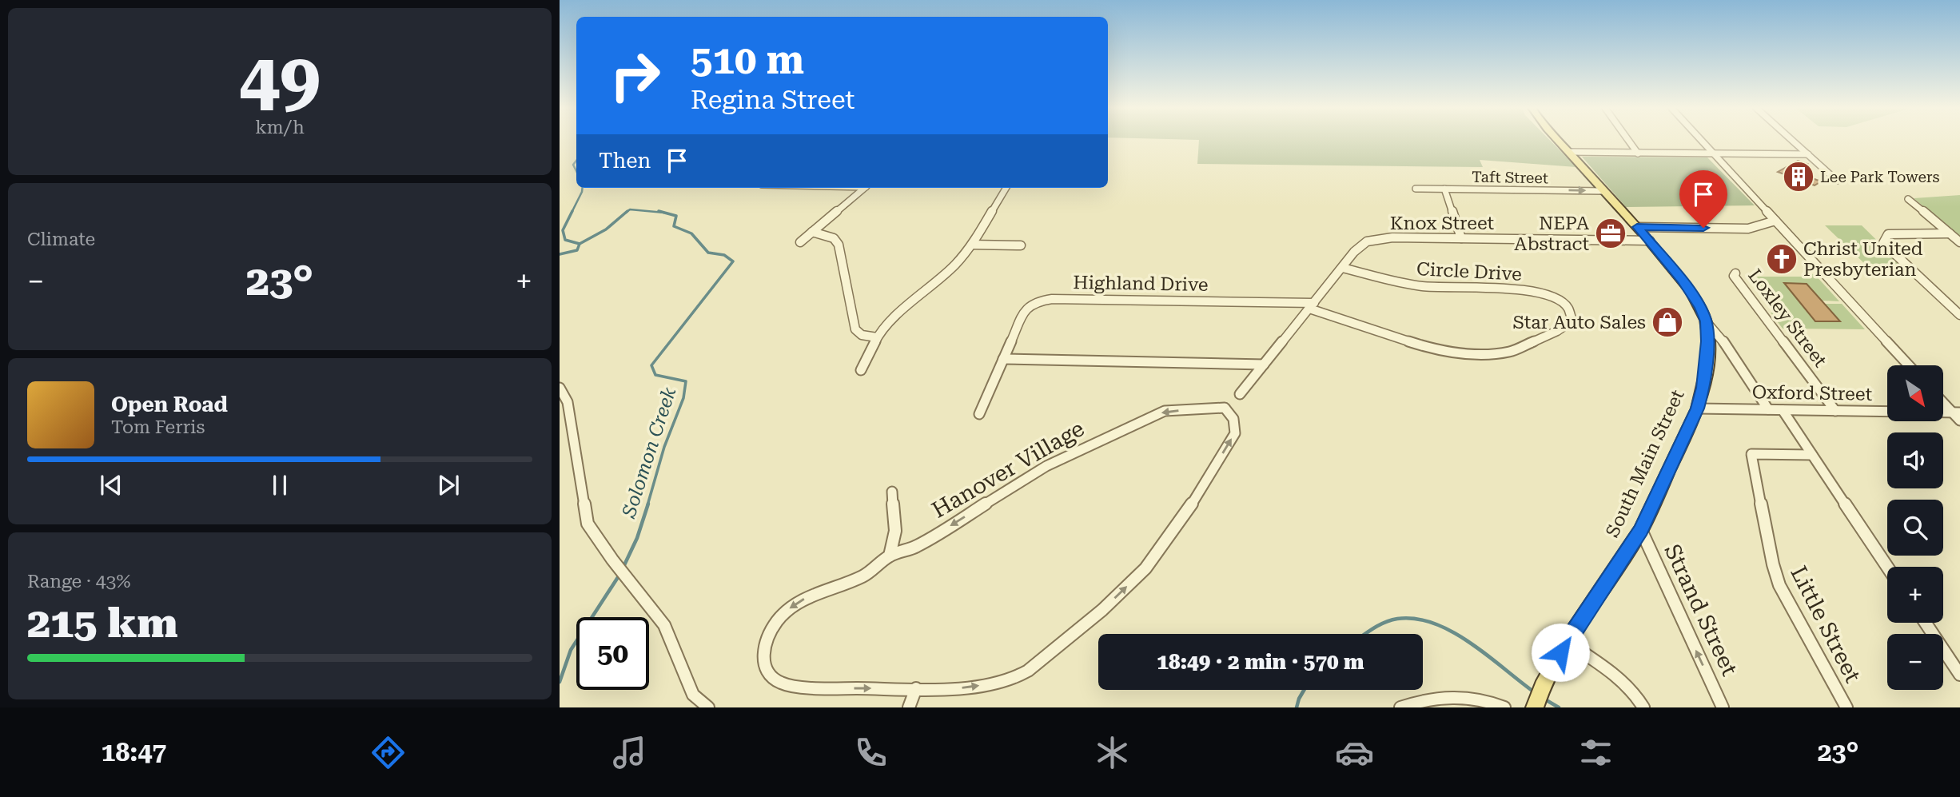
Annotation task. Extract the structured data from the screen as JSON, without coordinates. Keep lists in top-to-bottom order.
{
  "streets": {
    "main road": ["South Main Street"],
    "street": [
      "Taft Street",
      "Knox Street",
      "Circle Drive",
      "Highland Drive",
      "Loxley Street",
      "Oxford Street",
      "Hanover Village",
      "Strand Street",
      "Little Street"
    ]
  },
  "crossings": [
    ["Taft Street", "South Main Street"],
    ["Knox Street", "Circle Drive"],
    ["Knox Street", "Highland Drive"],
    ["Knox Street", "South Main Street"],
    ["Circle Drive", "Highland Drive"],
    ["Loxley Street", "Oxford Street"],
    ["Oxford Street", "South Main Street"],
    ["South Main Street", "Strand Street"]
  ],
  "one_way": ["Taft Street", "Strand Street"],
  "water": ["Solomon Creek"],
  "places": {
    "building": ["Lee Park Towers"],
    "office": ["NEPA Abstract"],
    "church": ["Christ United Presbyterian"],
    "shop": ["Star Auto Sales"]
  },
  "north": "bottom right",
  "page": {
    "tile": [
      ["49", "km/h"],
      "Climate",
      ["Range · 43%", "215 km"]
    ],
    "turn": ["510 m", "Regina Street"],
    "then": "Then",
    "heat": ["−", "23°", "+"],
    "map_buttons": ["+", "−"],
    "song": ["Open Road", "Tom Ferris"],
    "limit": "50",
    "trip": "18:49 · 2 min · 570 m",
    "tabs": ["18:47", "23°"]
  }
}
